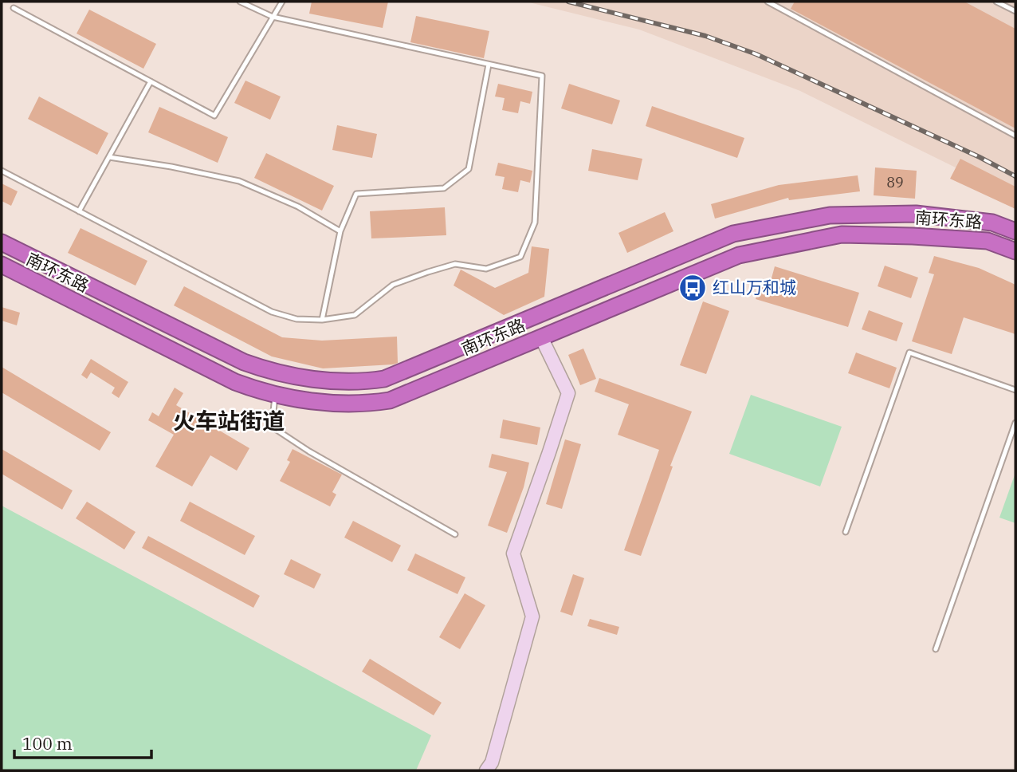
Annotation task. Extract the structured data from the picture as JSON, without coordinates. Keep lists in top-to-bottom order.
{
  "streets": {
    "highway": ["南环东路"]
  },
  "districts": ["火车站街道"],
  "places": {
    "bus stop": ["红山万和城"]
  },
  "house_numbers": ["89"],
  "scale_bar": "100 m"
}
